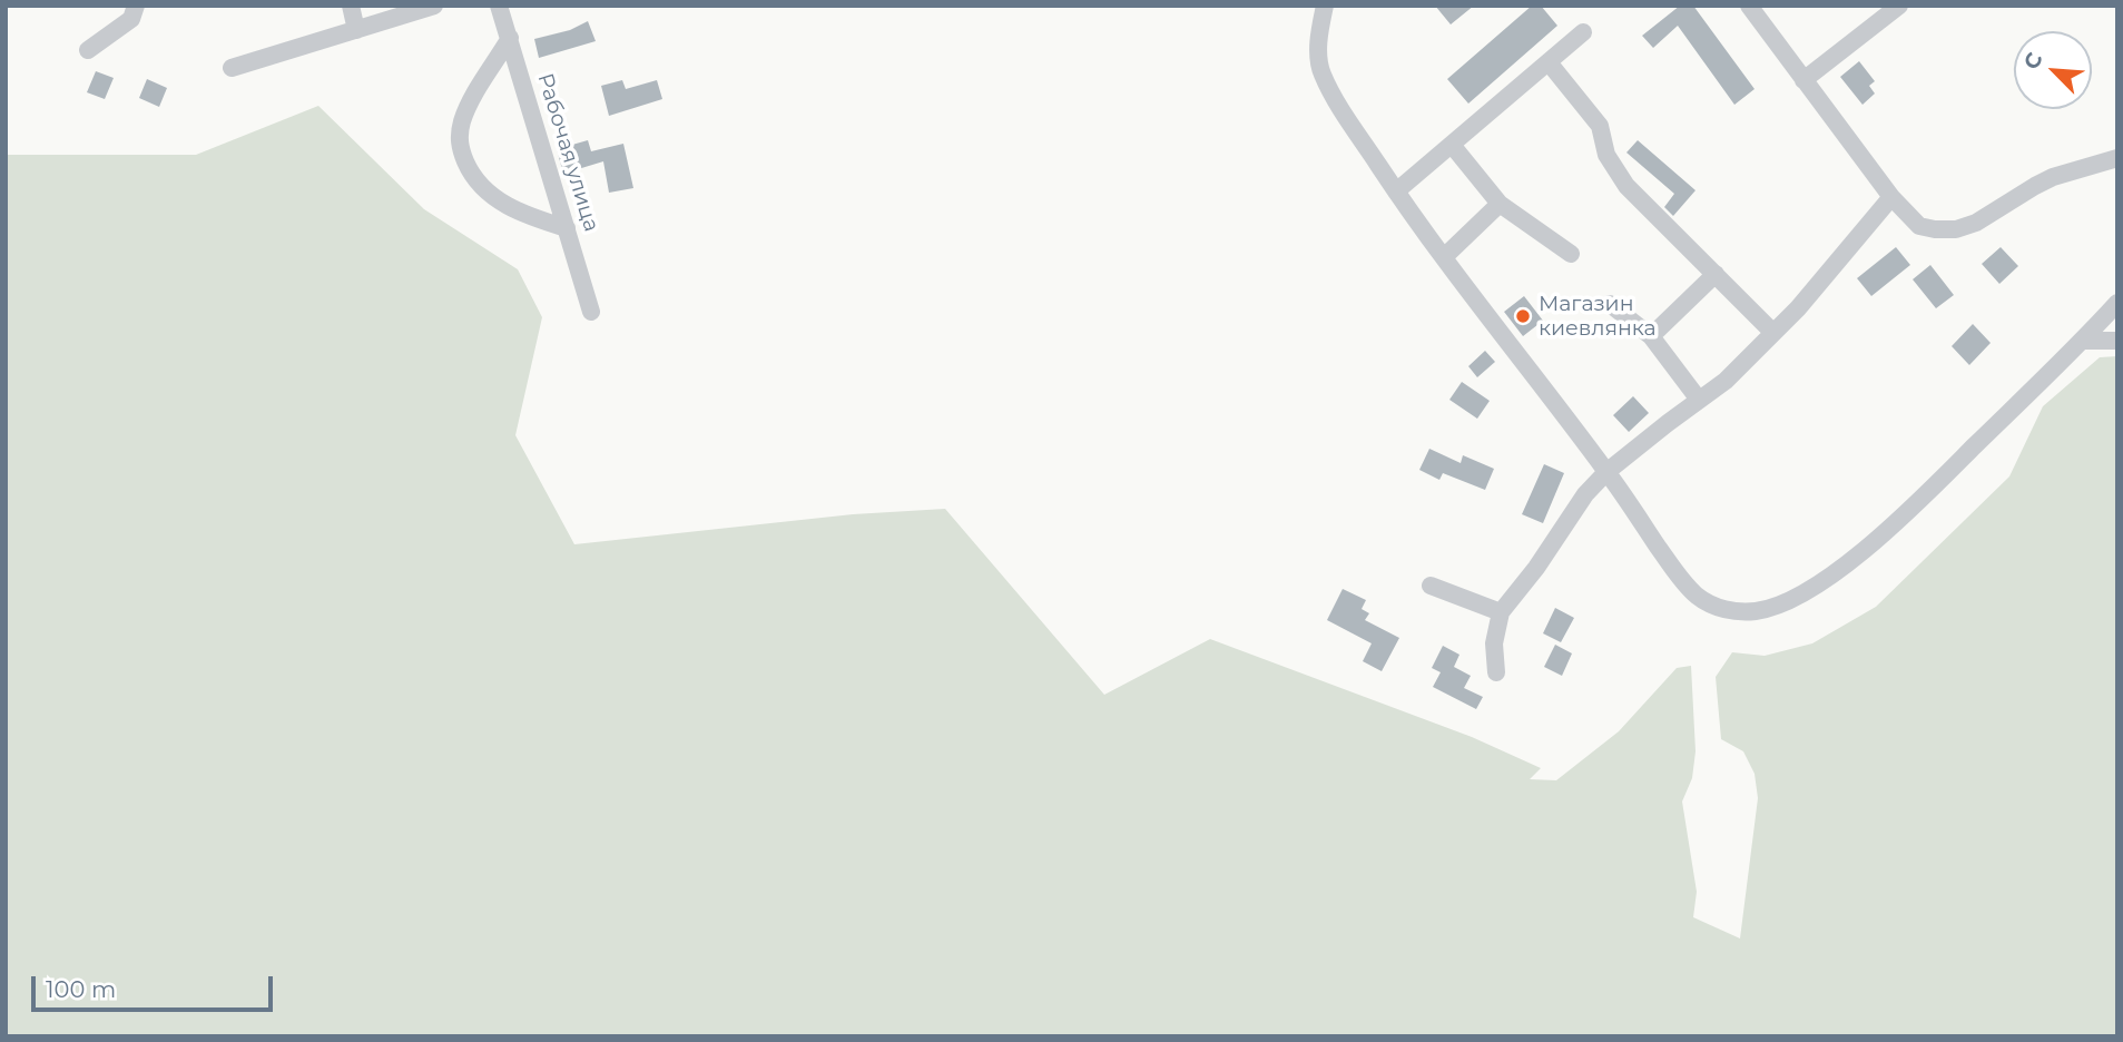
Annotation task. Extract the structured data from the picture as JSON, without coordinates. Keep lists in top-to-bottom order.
{
  "streets": {
    "street": ["Рабочая улица"]
  },
  "places": ["Магазин киевлянка"],
  "scale_bar": "100 m",
  "north": "top left"
}
